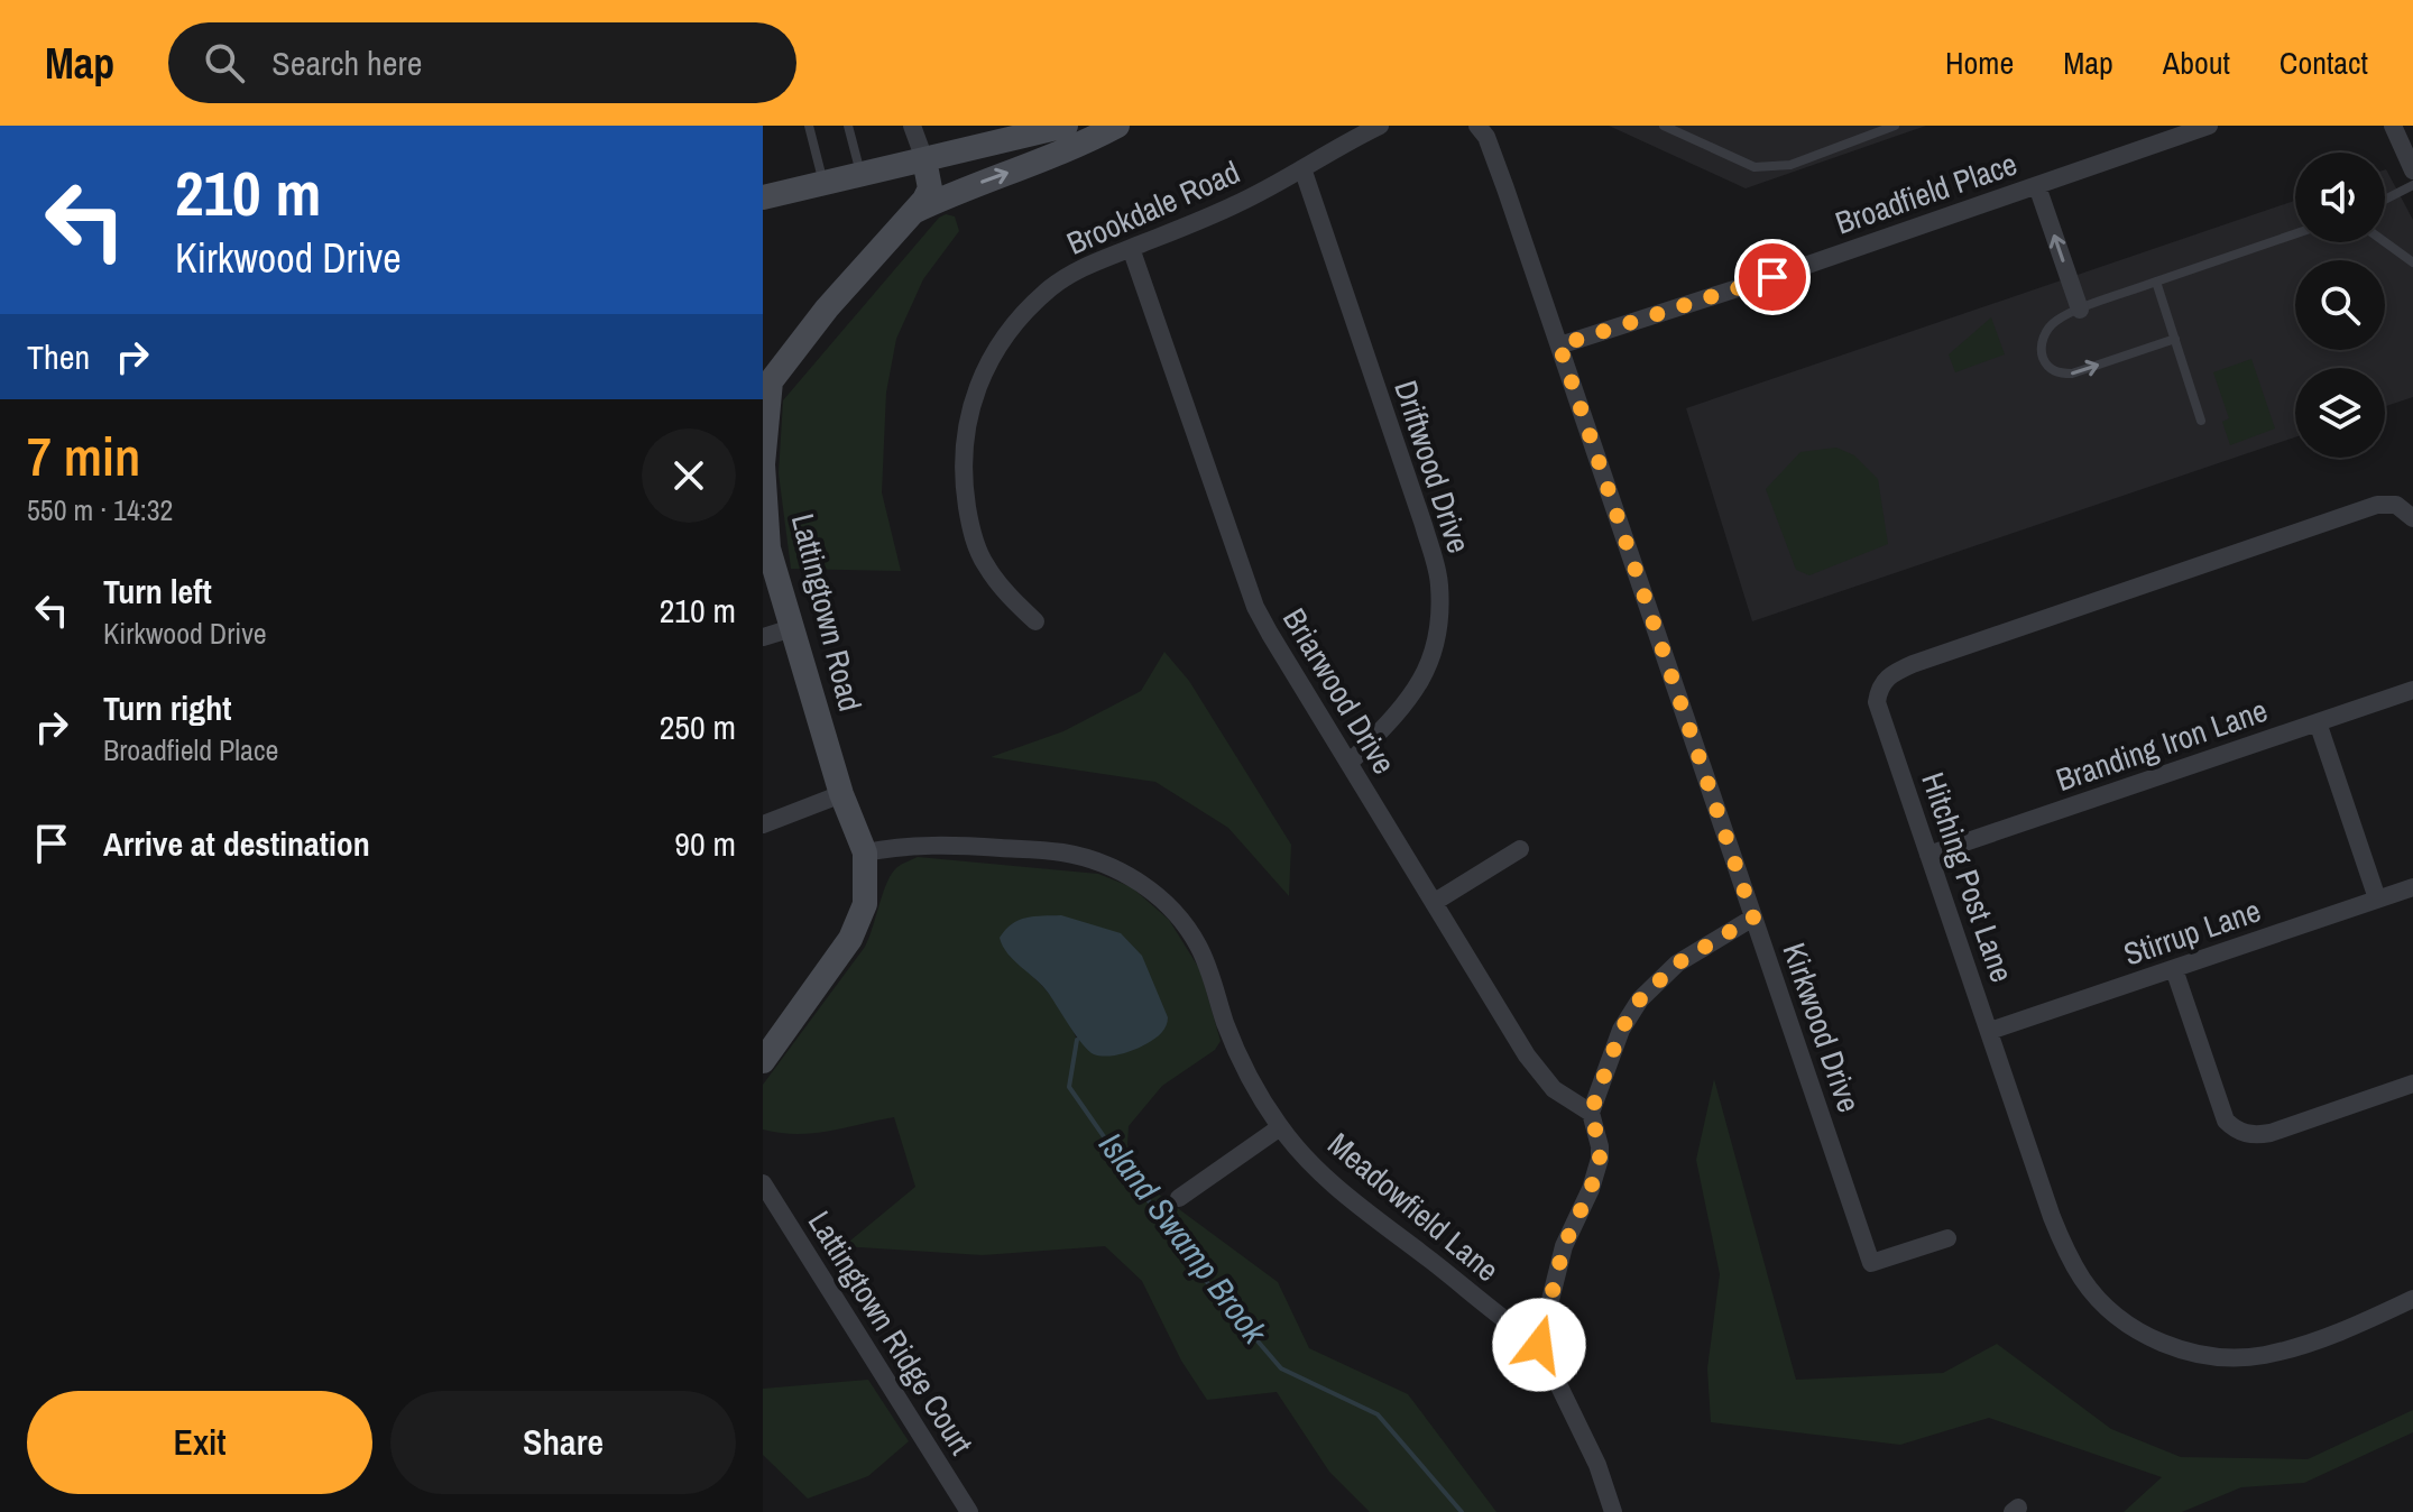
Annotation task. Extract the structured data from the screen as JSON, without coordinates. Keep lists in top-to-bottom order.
{
  "streets": {
    "main road": ["Lattingtown Road"],
    "street": [
      "Broadfield Place",
      "Brookdale Road",
      "Driftwood Drive",
      "Briarwood Drive",
      "Branding Iron Lane",
      "Hitching Post Lane",
      "Stirrup Lane",
      "Kirkwood Drive",
      "Meadowfield Lane",
      "Lattingtown Ridge Court"
    ]
  },
  "crossings": [
    ["Broadfield Place", "Kirkwood Drive"],
    ["Brookdale Road", "Driftwood Drive"],
    ["Brookdale Road", "Briarwood Drive"],
    ["Driftwood Drive", "Briarwood Drive"],
    ["Lattingtown Road", "Meadowfield Lane"],
    ["Branding Iron Lane", "Hitching Post Lane"],
    ["Hitching Post Lane", "Stirrup Lane"]
  ],
  "water": ["Island Swamp Brook"],
  "page": {
    "header": "Map",
    "search": "Search here",
    "nav": [
      "Home",
      "Map",
      "About",
      "Contact"
    ],
    "turn": ["210 m", "Kirkwood Drive"],
    "then": "Then",
    "heading": ["7 min", "550 m · 14:32"],
    "list": [
      {
        "name": "Turn left",
        "note": "Kirkwood Drive",
        "value": "210 m"
      },
      {
        "name": "Turn right",
        "note": "Broadfield Place",
        "value": "250 m"
      },
      {
        "name": "Arrive at destination",
        "value": "90 m"
      }
    ],
    "buttons": ["Exit", "Share"]
  }
}
